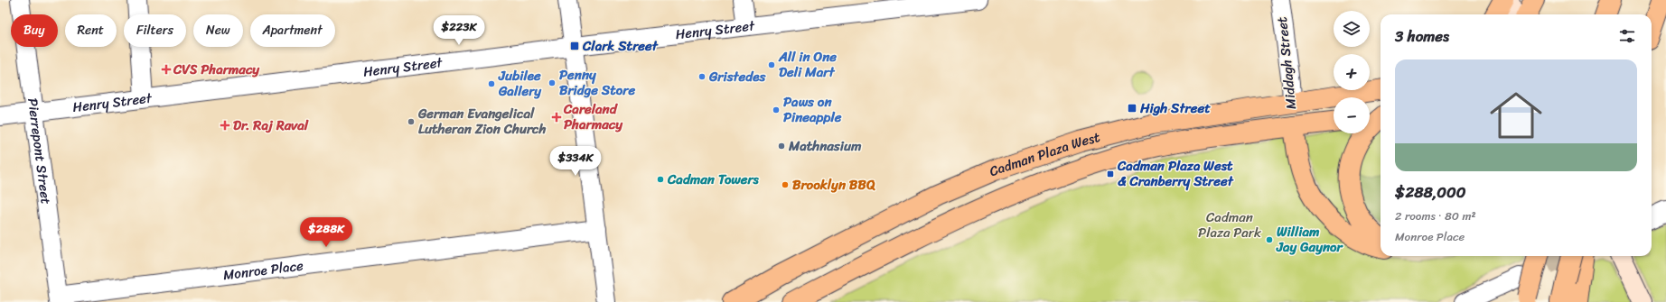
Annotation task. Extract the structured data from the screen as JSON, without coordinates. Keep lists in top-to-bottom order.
{
  "streets": {
    "main road": ["Middagh Street", "Cadman Plaza West"],
    "street": ["Henry Street", "Pierrepont Street", "Monroe Place"]
  },
  "crossings": [
    ["Henry Street", "Pierrepont Street"],
    ["Middagh Street", "Cadman Plaza West"],
    ["Pierrepont Street", "Monroe Place"]
  ],
  "parks": ["Cadman Plaza Park"],
  "places": {
    "transit": ["Clark Street", "High Street", "Cadman Plaza West & Cranberry Street"],
    "other": [
      "All in One Deli Mart",
      "Gristedes",
      "Penny Bridge Store",
      "Jubilee Gallery",
      "Paws on Pineapple",
      "German Evangelical Lutheran Zion Church",
      "Mathnasium",
      "Cadman Towers",
      "Brooklyn BBQ",
      "William Jay Gaynor"
    ],
    "health": ["CVS Pharmacy", "Careland Pharmacy", "Dr. Raj Raval"]
  },
  "page": {
    "map_buttons": ["+", "−"],
    "chip": [
      "Buy",
      "Rent",
      "Filters",
      "New",
      "Apartment"
    ],
    "heading": "3 homes",
    "price": ["$223K", "$334K", "$288K"],
    "list": [
      {
        "name": "$288,000",
        "note": "2 rooms · 80 m² · Monroe Place"
      }
    ]
  }
}
